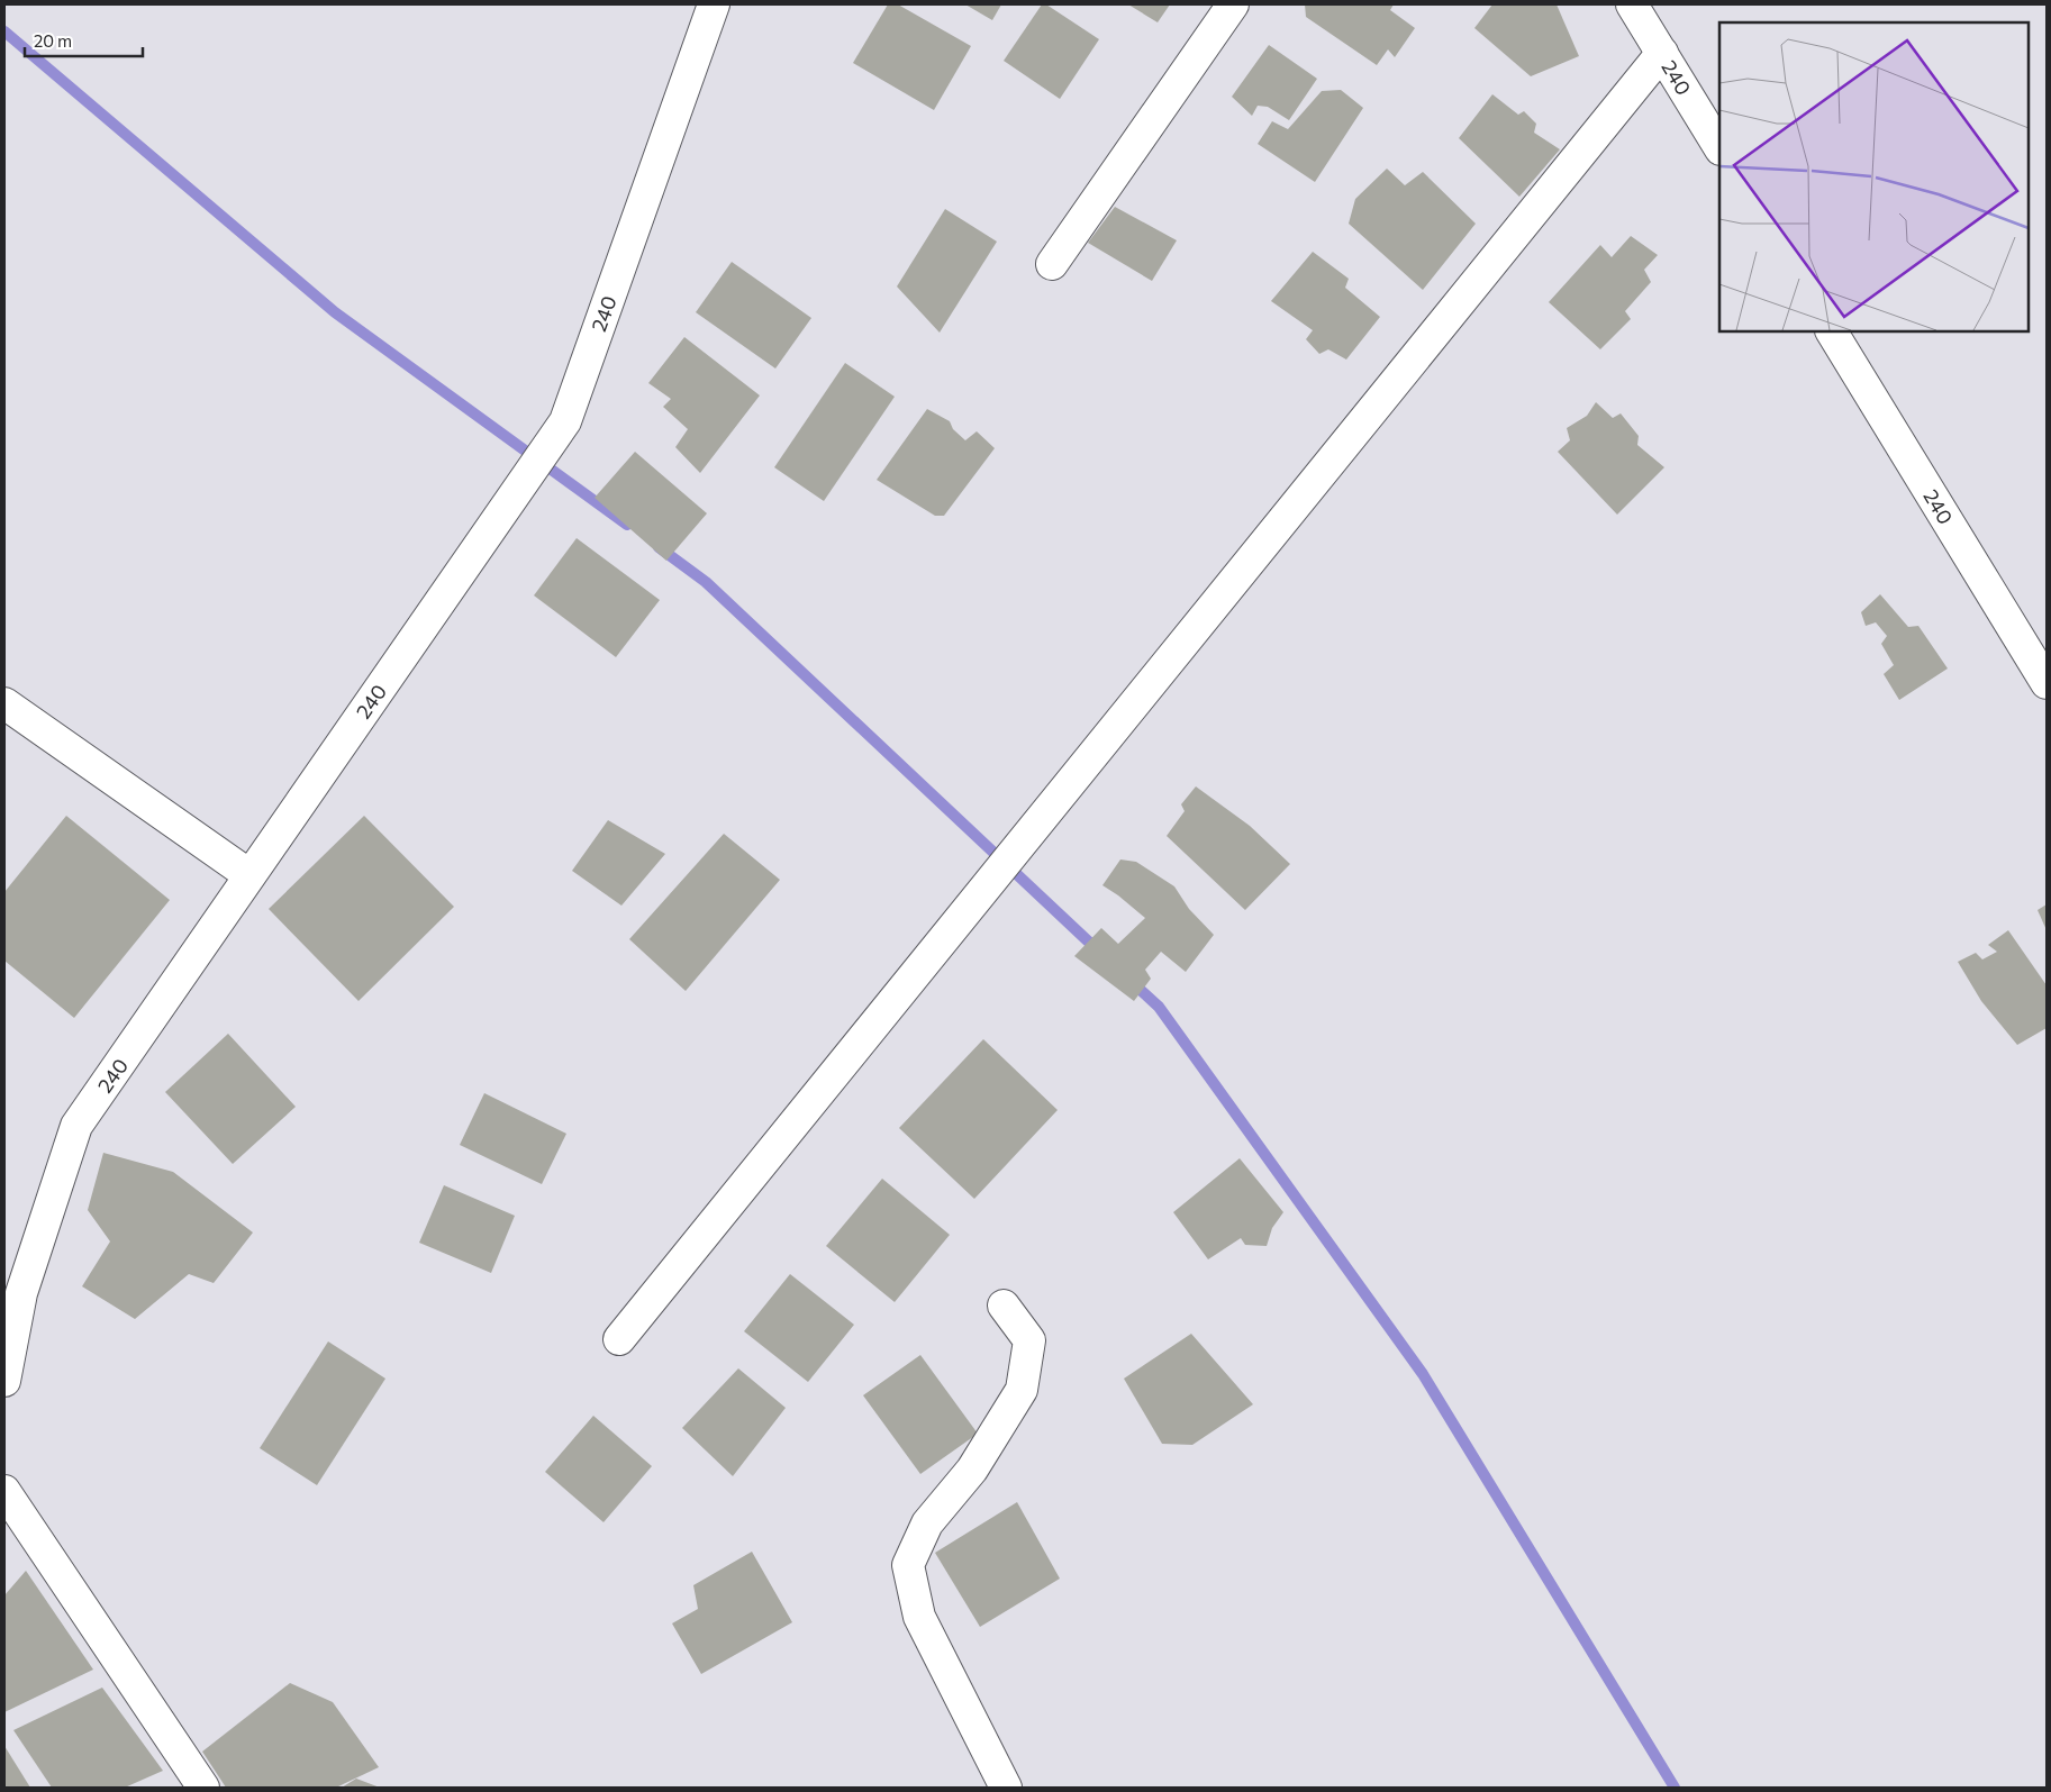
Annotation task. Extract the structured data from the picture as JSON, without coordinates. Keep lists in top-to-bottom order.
{
  "streets": {
    "street": ["240"]
  },
  "scale_bar": "20 m"
}
